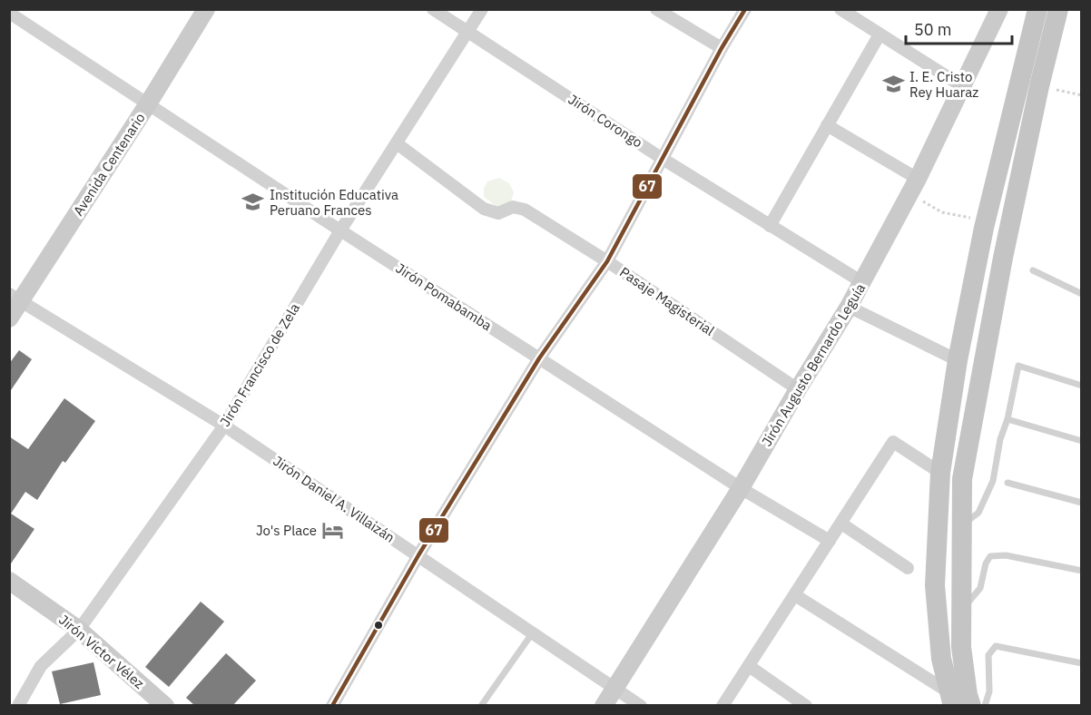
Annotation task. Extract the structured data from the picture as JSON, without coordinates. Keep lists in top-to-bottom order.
{
  "streets": {
    "main road": ["Avenida Centenario", "Jirón Augusto Bernardo Leguía", "Jirón Víctor Vélez"],
    "street": [
      "Jirón Corongo",
      "Jirón Pomabamba",
      "Pasaje Magisterial",
      "Jirón Francisco de Zela",
      "Jirón Daniel A. Villaizán"
    ]
  },
  "crossings": [
    ["Jirón Corongo", "Jirón Francisco de Zela"],
    ["Jirón Corongo", "Jirón Augusto Bernardo Leguía"],
    ["Avenida Centenario", "Jirón Pomabamba"],
    ["Avenida Centenario", "Jirón Daniel A. Villaizán"],
    ["Jirón Pomabamba", "Jirón Francisco de Zela"],
    ["Jirón Pomabamba", "Jirón Augusto Bernardo Leguía"],
    ["Pasaje Magisterial", "Jirón Francisco de Zela"],
    ["Pasaje Magisterial", "Jirón Augusto Bernardo Leguía"],
    ["Jirón Francisco de Zela", "Jirón Daniel A. Villaizán"],
    ["Jirón Francisco de Zela", "Jirón Víctor Vélez"],
    ["Jirón Augusto Bernardo Leguía", "Jirón Daniel A. Villaizán"]
  ],
  "places": {
    "school or university": ["I. E. Cristo Rey Huaraz", "Institución Educativa Peruano Frances"],
    "hotel": ["Jo's Place"]
  },
  "lines": ["transit line 67"],
  "scale_bar": "50 m"
}
